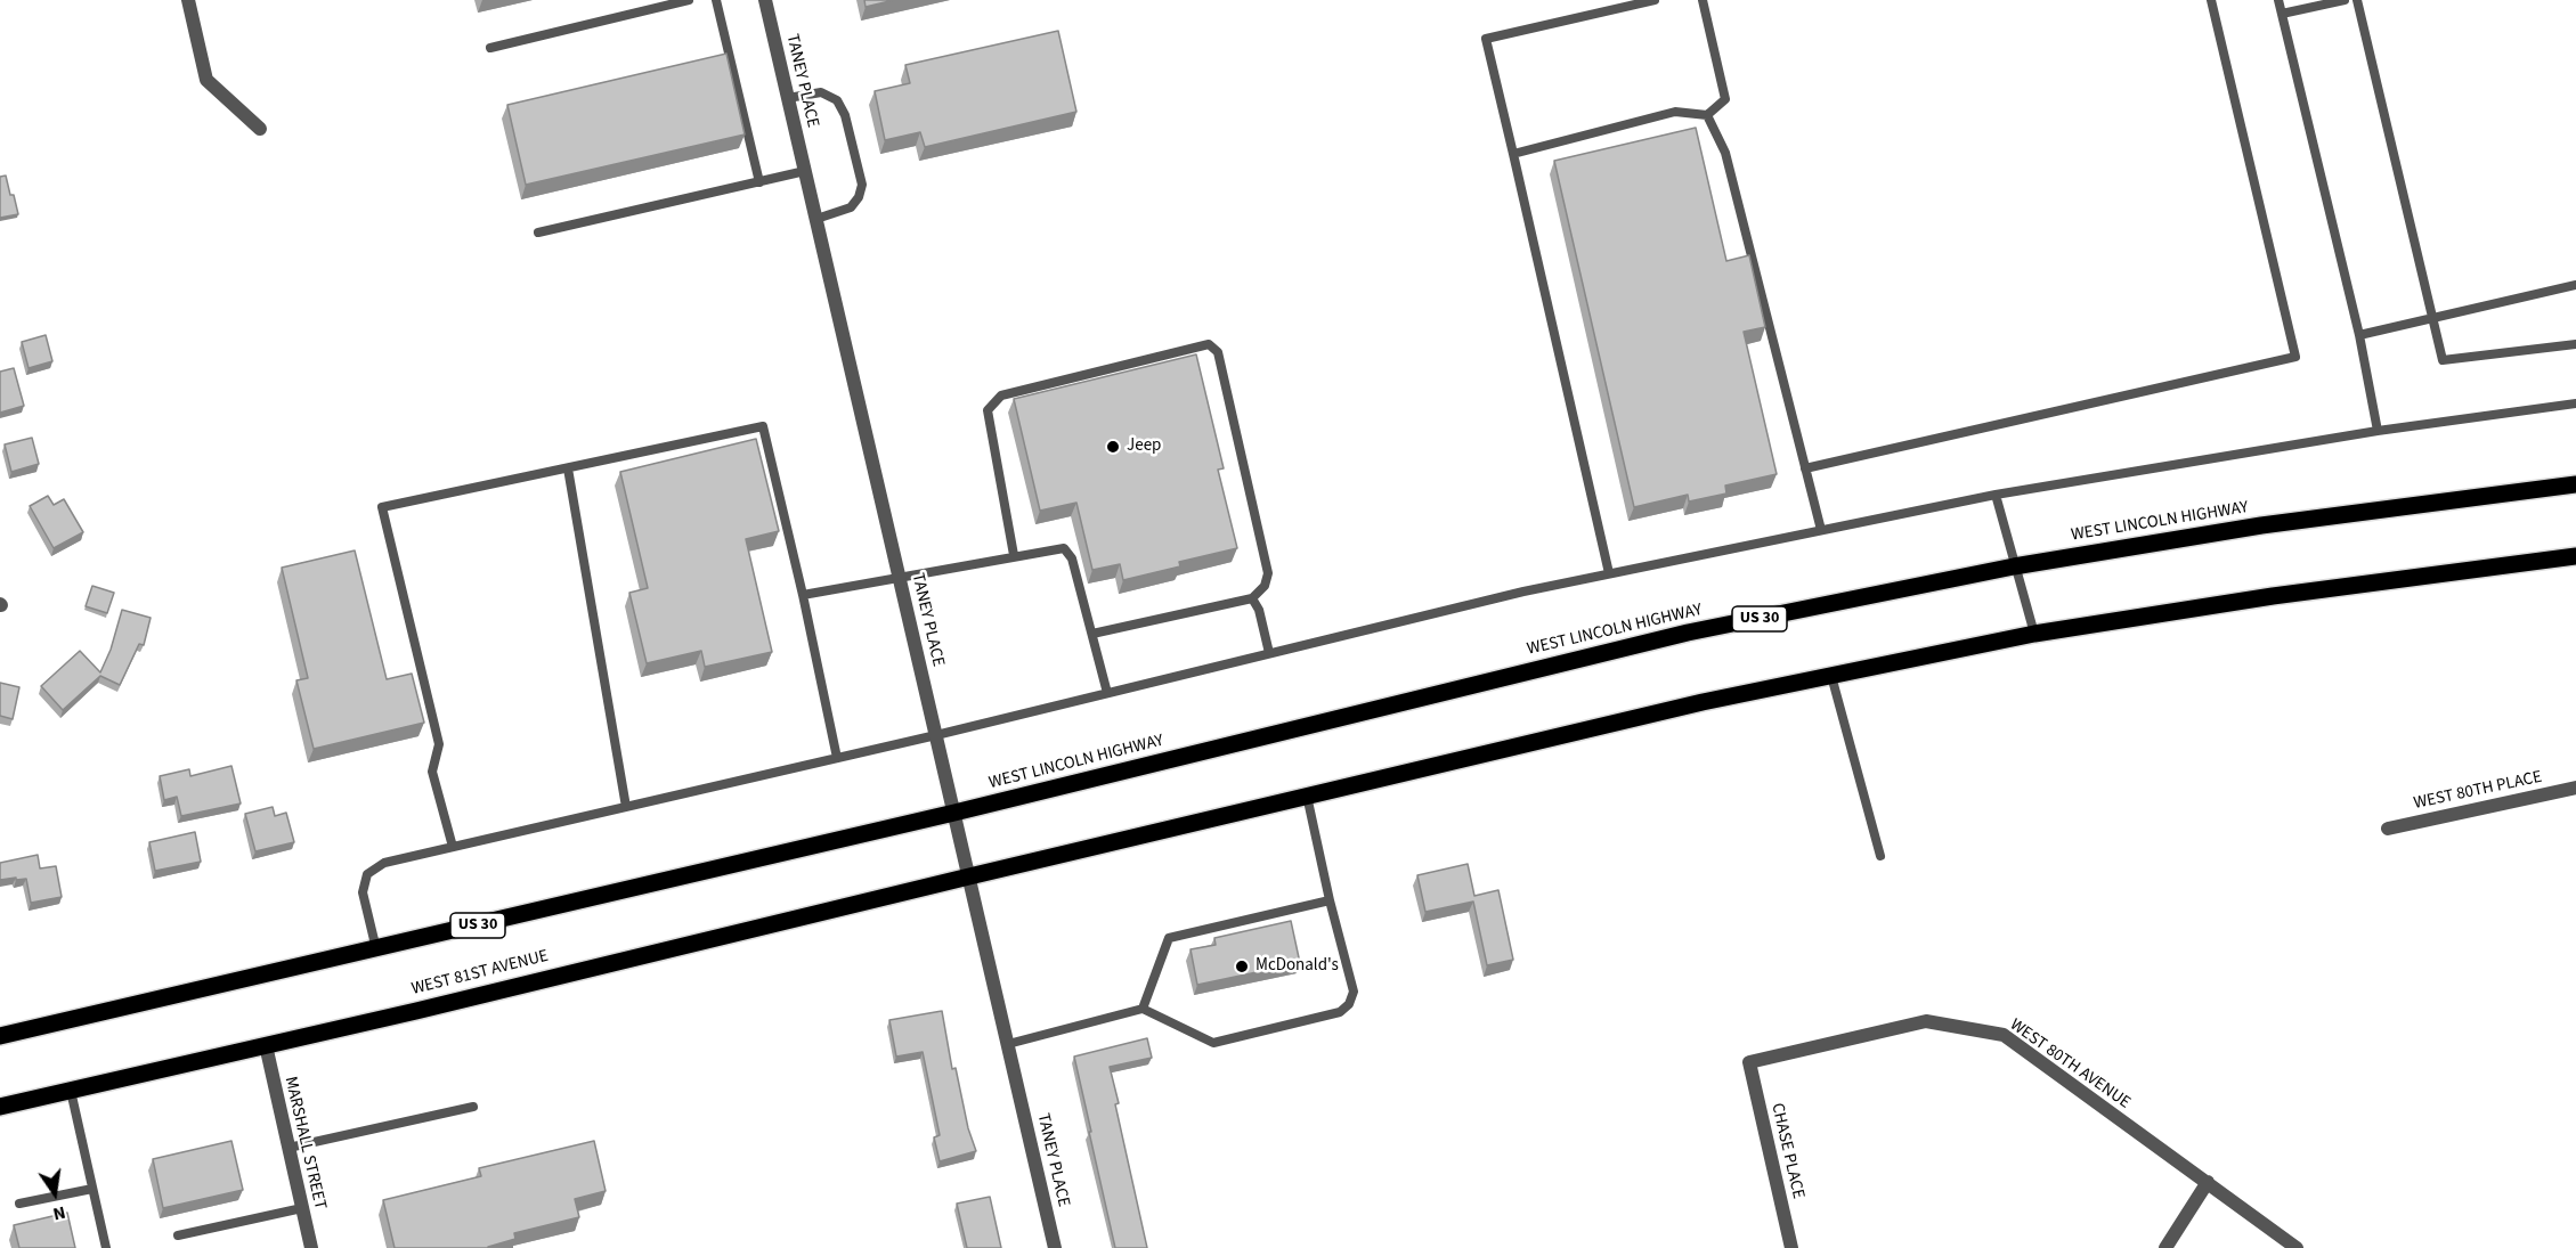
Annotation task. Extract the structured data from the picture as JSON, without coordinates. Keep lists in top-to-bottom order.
{
  "streets": {
    "main road": ["WEST LINCOLN HIGHWAY", "US 30", "WEST 81ST AVENUE"],
    "street": [
      "TANEY PLACE",
      "WEST 80TH PLACE",
      "WEST 80TH AVENUE",
      "MARSHALL STREET",
      "CHASE PLACE"
    ]
  },
  "crossings": [
    ["TANEY PLACE", "WEST LINCOLN HIGHWAY"],
    ["TANEY PLACE", "US 30"],
    ["TANEY PLACE", "WEST 81ST AVENUE"],
    ["WEST LINCOLN HIGHWAY", "US 30"],
    ["WEST 81ST AVENUE", "MARSHALL STREET"],
    ["WEST 80TH AVENUE", "CHASE PLACE"]
  ],
  "places": ["Jeep", "McDonald's"],
  "north": "bottom"
}
